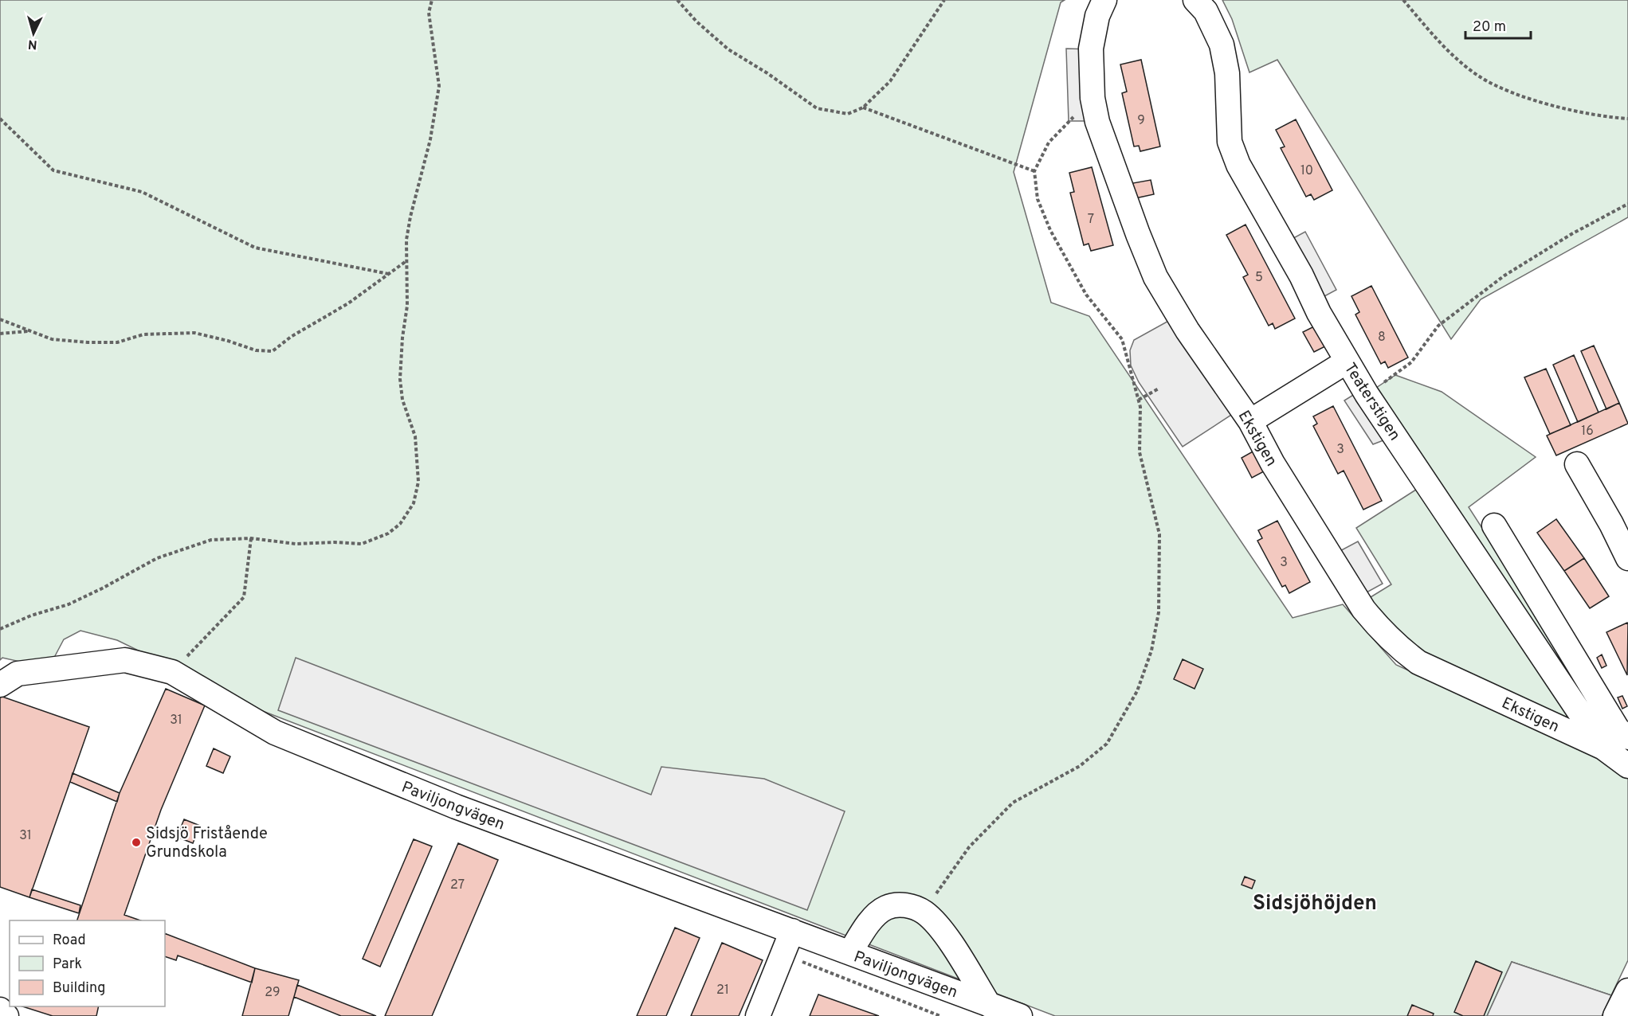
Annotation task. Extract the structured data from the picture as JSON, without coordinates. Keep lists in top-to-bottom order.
{
  "streets": {
    "street": ["Teaterstigen", "Ekstigen", "Paviljongvägen"]
  },
  "crossings": [
    ["Teaterstigen", "Ekstigen"]
  ],
  "districts": ["Sidsjöhöjden"],
  "places": ["Sidsjö Fristående Grundskola"],
  "house_numbers": [
    "9",
    "10",
    "7",
    "5",
    "8",
    "16",
    "3",
    "3",
    "31",
    "31",
    "27",
    "21",
    "29"
  ],
  "legend": ["Road", "Park", "Building"],
  "scale_bar": "20 m",
  "north": "bottom"
}
